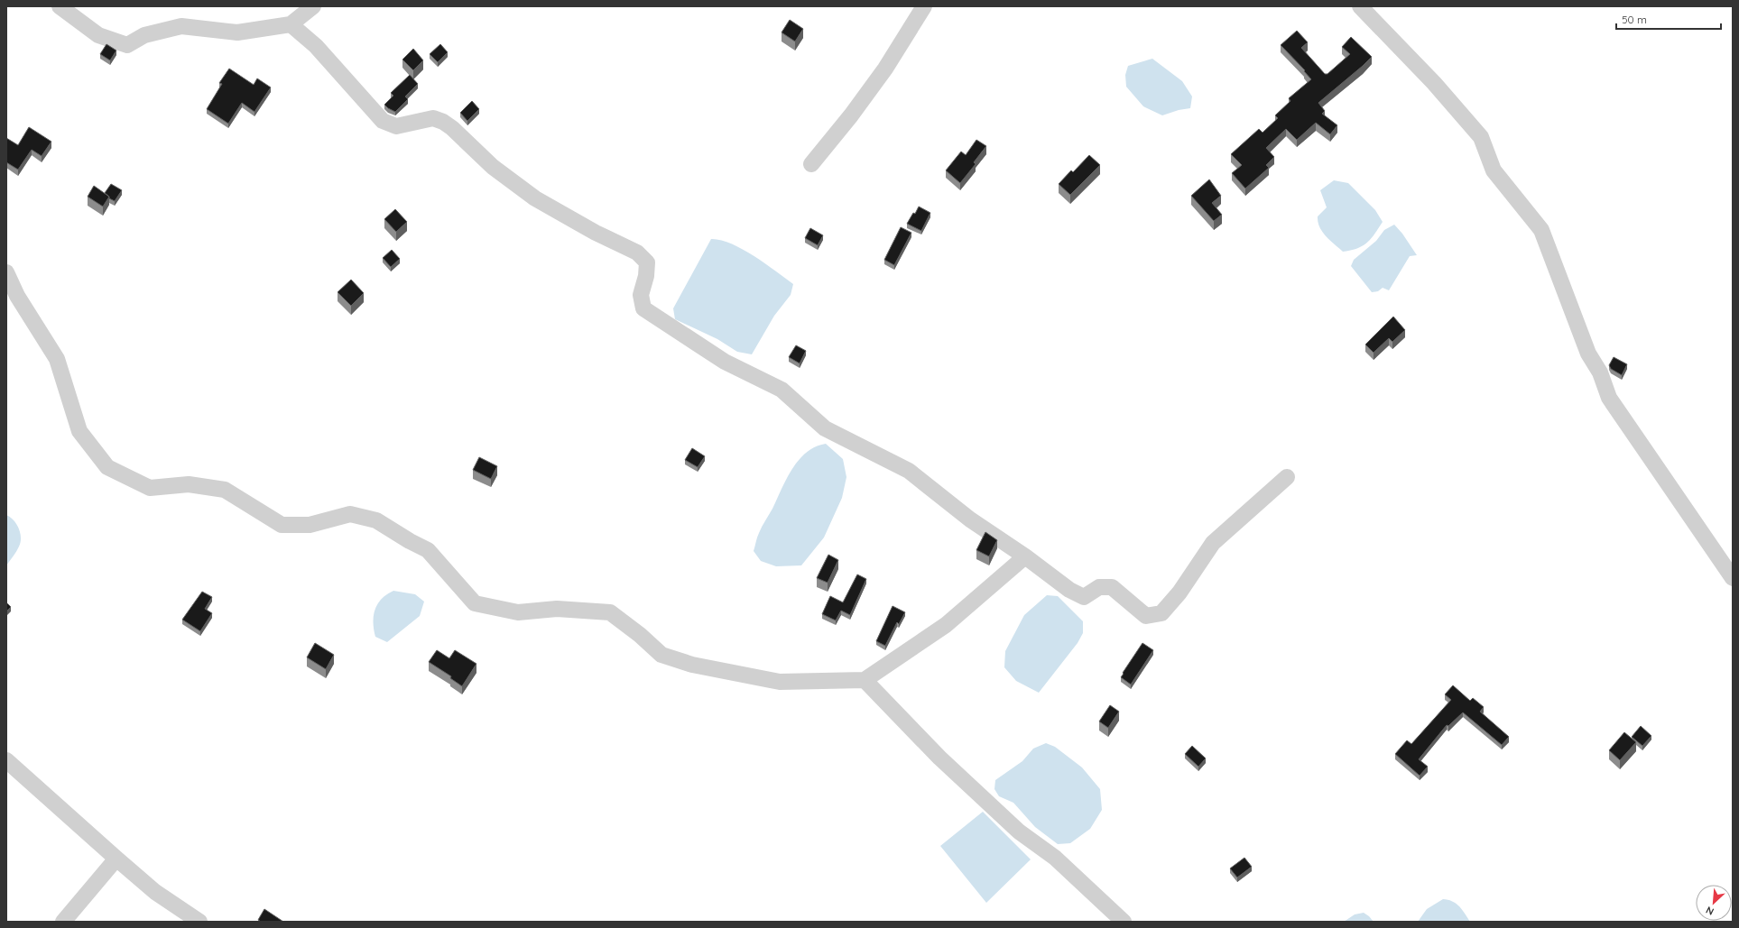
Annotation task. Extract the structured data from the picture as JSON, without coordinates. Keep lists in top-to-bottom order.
{
  "scale_bar": "50 m",
  "north": "bottom left"
}
